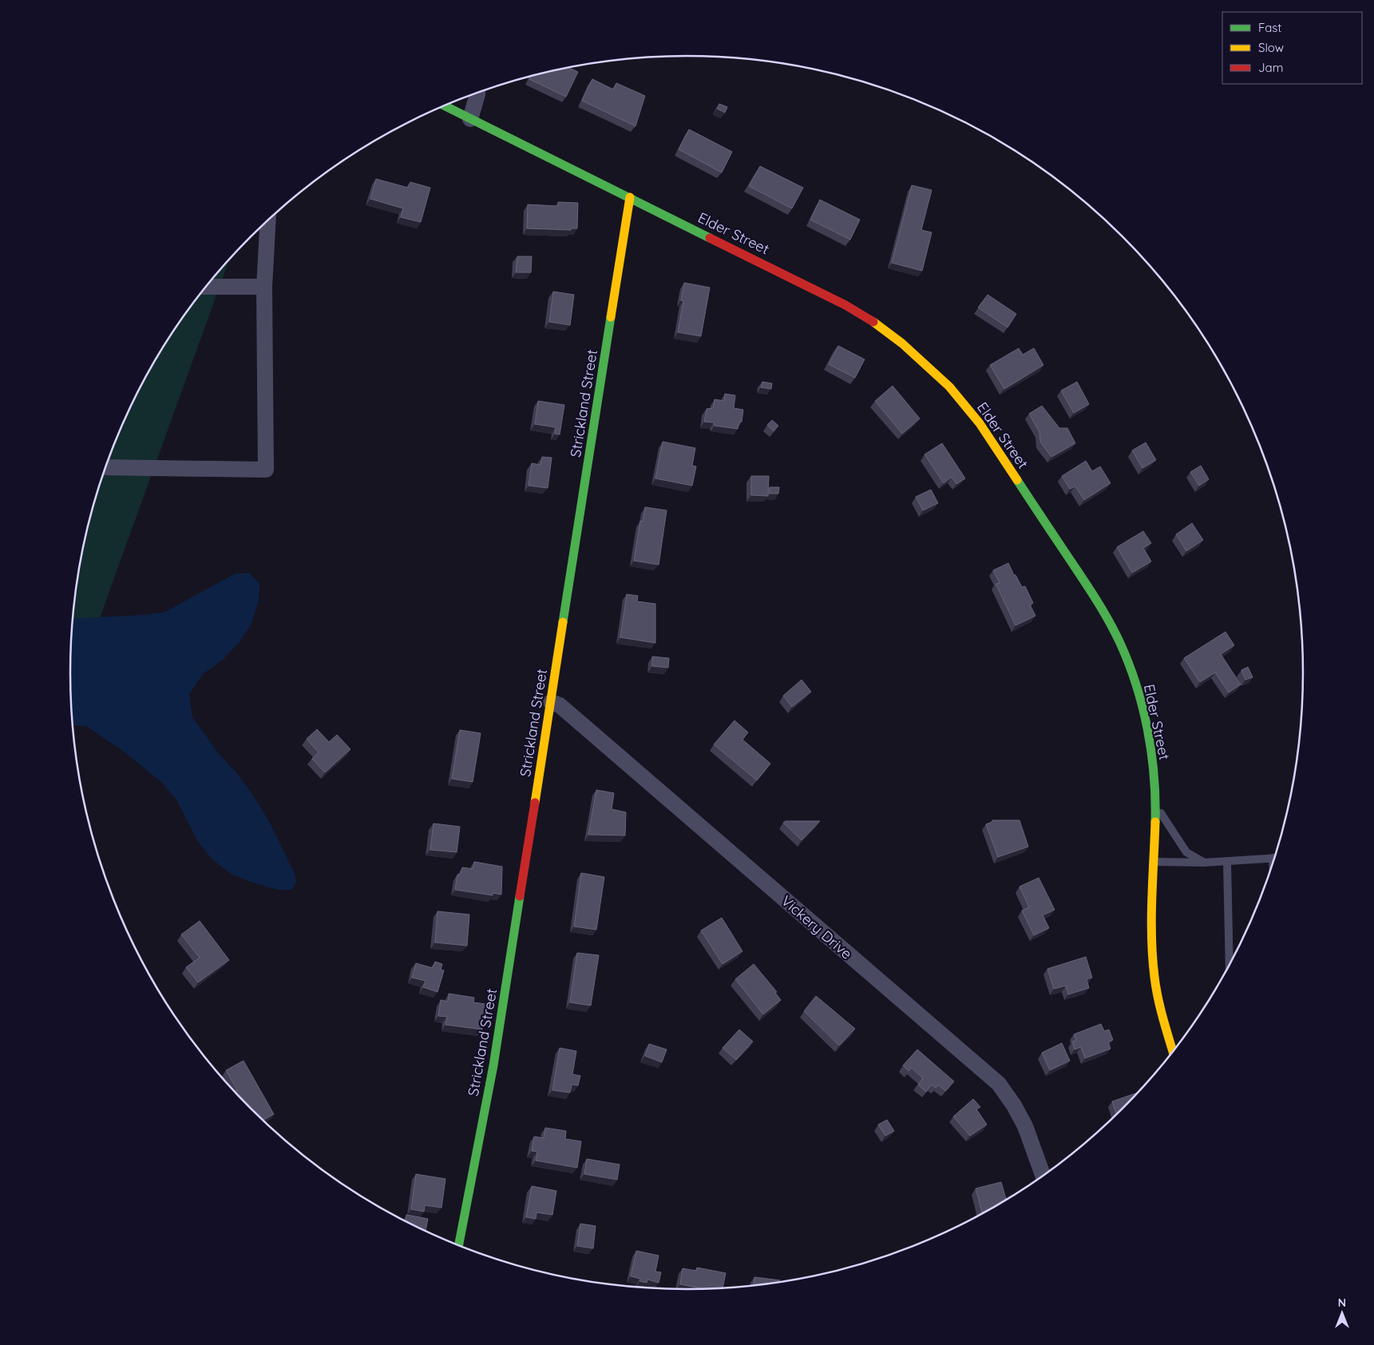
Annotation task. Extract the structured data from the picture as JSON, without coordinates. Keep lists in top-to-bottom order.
{
  "streets": {
    "street": ["Elder Street", "Strickland Street", "Vickery Drive"]
  },
  "crossings": [
    ["Elder Street", "Strickland Street"],
    ["Strickland Street", "Vickery Drive"]
  ],
  "legend": ["Fast", "Slow", "Jam"],
  "north": "top"
}
